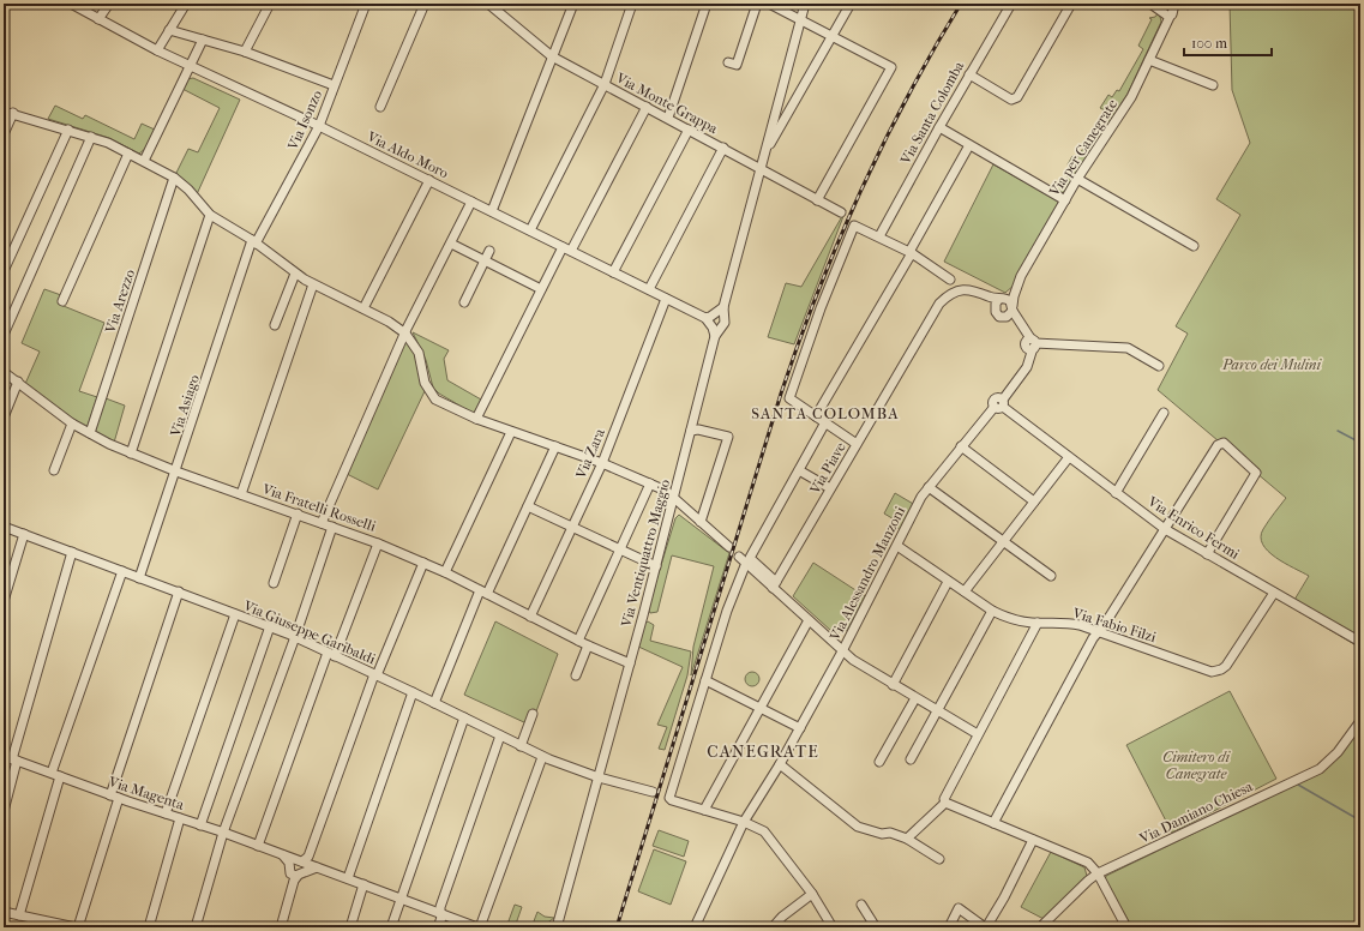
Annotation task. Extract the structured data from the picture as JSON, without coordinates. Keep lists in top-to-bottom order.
{
  "streets": {
    "street": [
      "Via Monte Grappa",
      "Via Santa Colomba",
      "Via Isonzo",
      "Via per Canegrate",
      "Via Aldo Moro",
      "Via Arezzo",
      "Via Asiago",
      "Via Zara",
      "Via Piave",
      "Via Fratelli Rosselli",
      "Via Enrico Fermi",
      "Via Ventiquattro Maggio",
      "Via Alessandro Manzoni",
      "Via Fabio Filzi",
      "Via Giuseppe Garibaldi",
      "Via Magenta",
      "Via Damiano Chiesa"
    ]
  },
  "crossings": [
    ["Via Monte Grappa", "Via Ventiquattro Maggio"],
    ["Via Isonzo", "Via Aldo Moro"],
    ["Via Isonzo", "Via Asiago"],
    ["Via per Canegrate", "Via Piave"],
    ["Via Aldo Moro", "Via Zara"],
    ["Via Aldo Moro", "Via Ventiquattro Maggio"],
    ["Via Arezzo", "Via Fratelli Rosselli"],
    ["Via Asiago", "Via Fratelli Rosselli"],
    ["Via Asiago", "Via Giuseppe Garibaldi"],
    ["Via Zara", "Via Fratelli Rosselli"],
    ["Via Fratelli Rosselli", "Via Ventiquattro Maggio"],
    ["Via Enrico Fermi", "Via Alessandro Manzoni"],
    ["Via Enrico Fermi", "Via Fabio Filzi"],
    ["Via Ventiquattro Maggio", "Via Giuseppe Garibaldi"],
    ["Via Alessandro Manzoni", "Via Fabio Filzi"]
  ],
  "districts": ["SANTA COLOMBA", "CANEGRATE"],
  "parks": ["Parco dei Mulini", "Cimitero di Canegrate"],
  "scale_bar": "100 m"
}
